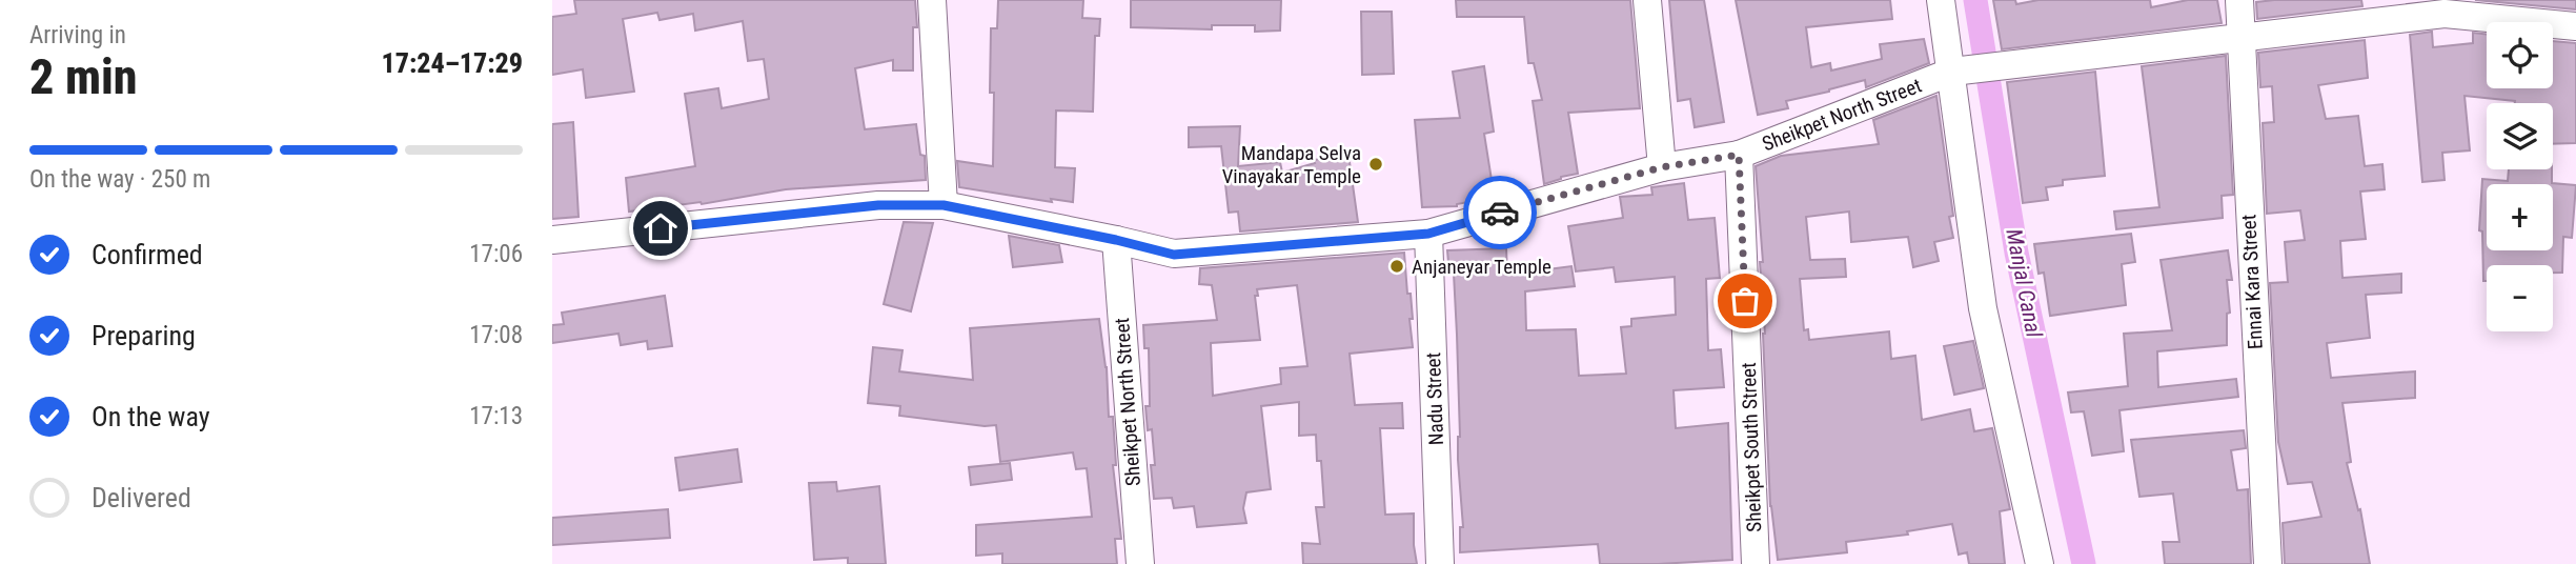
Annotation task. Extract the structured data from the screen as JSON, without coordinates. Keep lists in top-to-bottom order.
{
  "streets": {
    "street": [
      "Sheikpet North Street",
      "Ennai Kara Street",
      "Nadu Street",
      "Sheikpet South Street"
    ]
  },
  "crossings": [
    ["Sheikpet North Street", "Ennai Kara Street"],
    ["Sheikpet North Street", "Nadu Street"],
    ["Sheikpet North Street", "Sheikpet South Street"]
  ],
  "water": ["Manjal Canal"],
  "places": ["Mandapa Selva Vinayakar Temple", "Anjaneyar Temple"],
  "page": {
    "heading": ["2 min", "Arriving in", "17:24–17:29"],
    "map_buttons": ["+", "−"],
    "bar": "On the way · 250 m",
    "list": [
      ["Confirmed", "17:06"],
      ["Preparing", "17:08"],
      ["On the way", "17:13"],
      "Delivered"
    ]
  }
}
